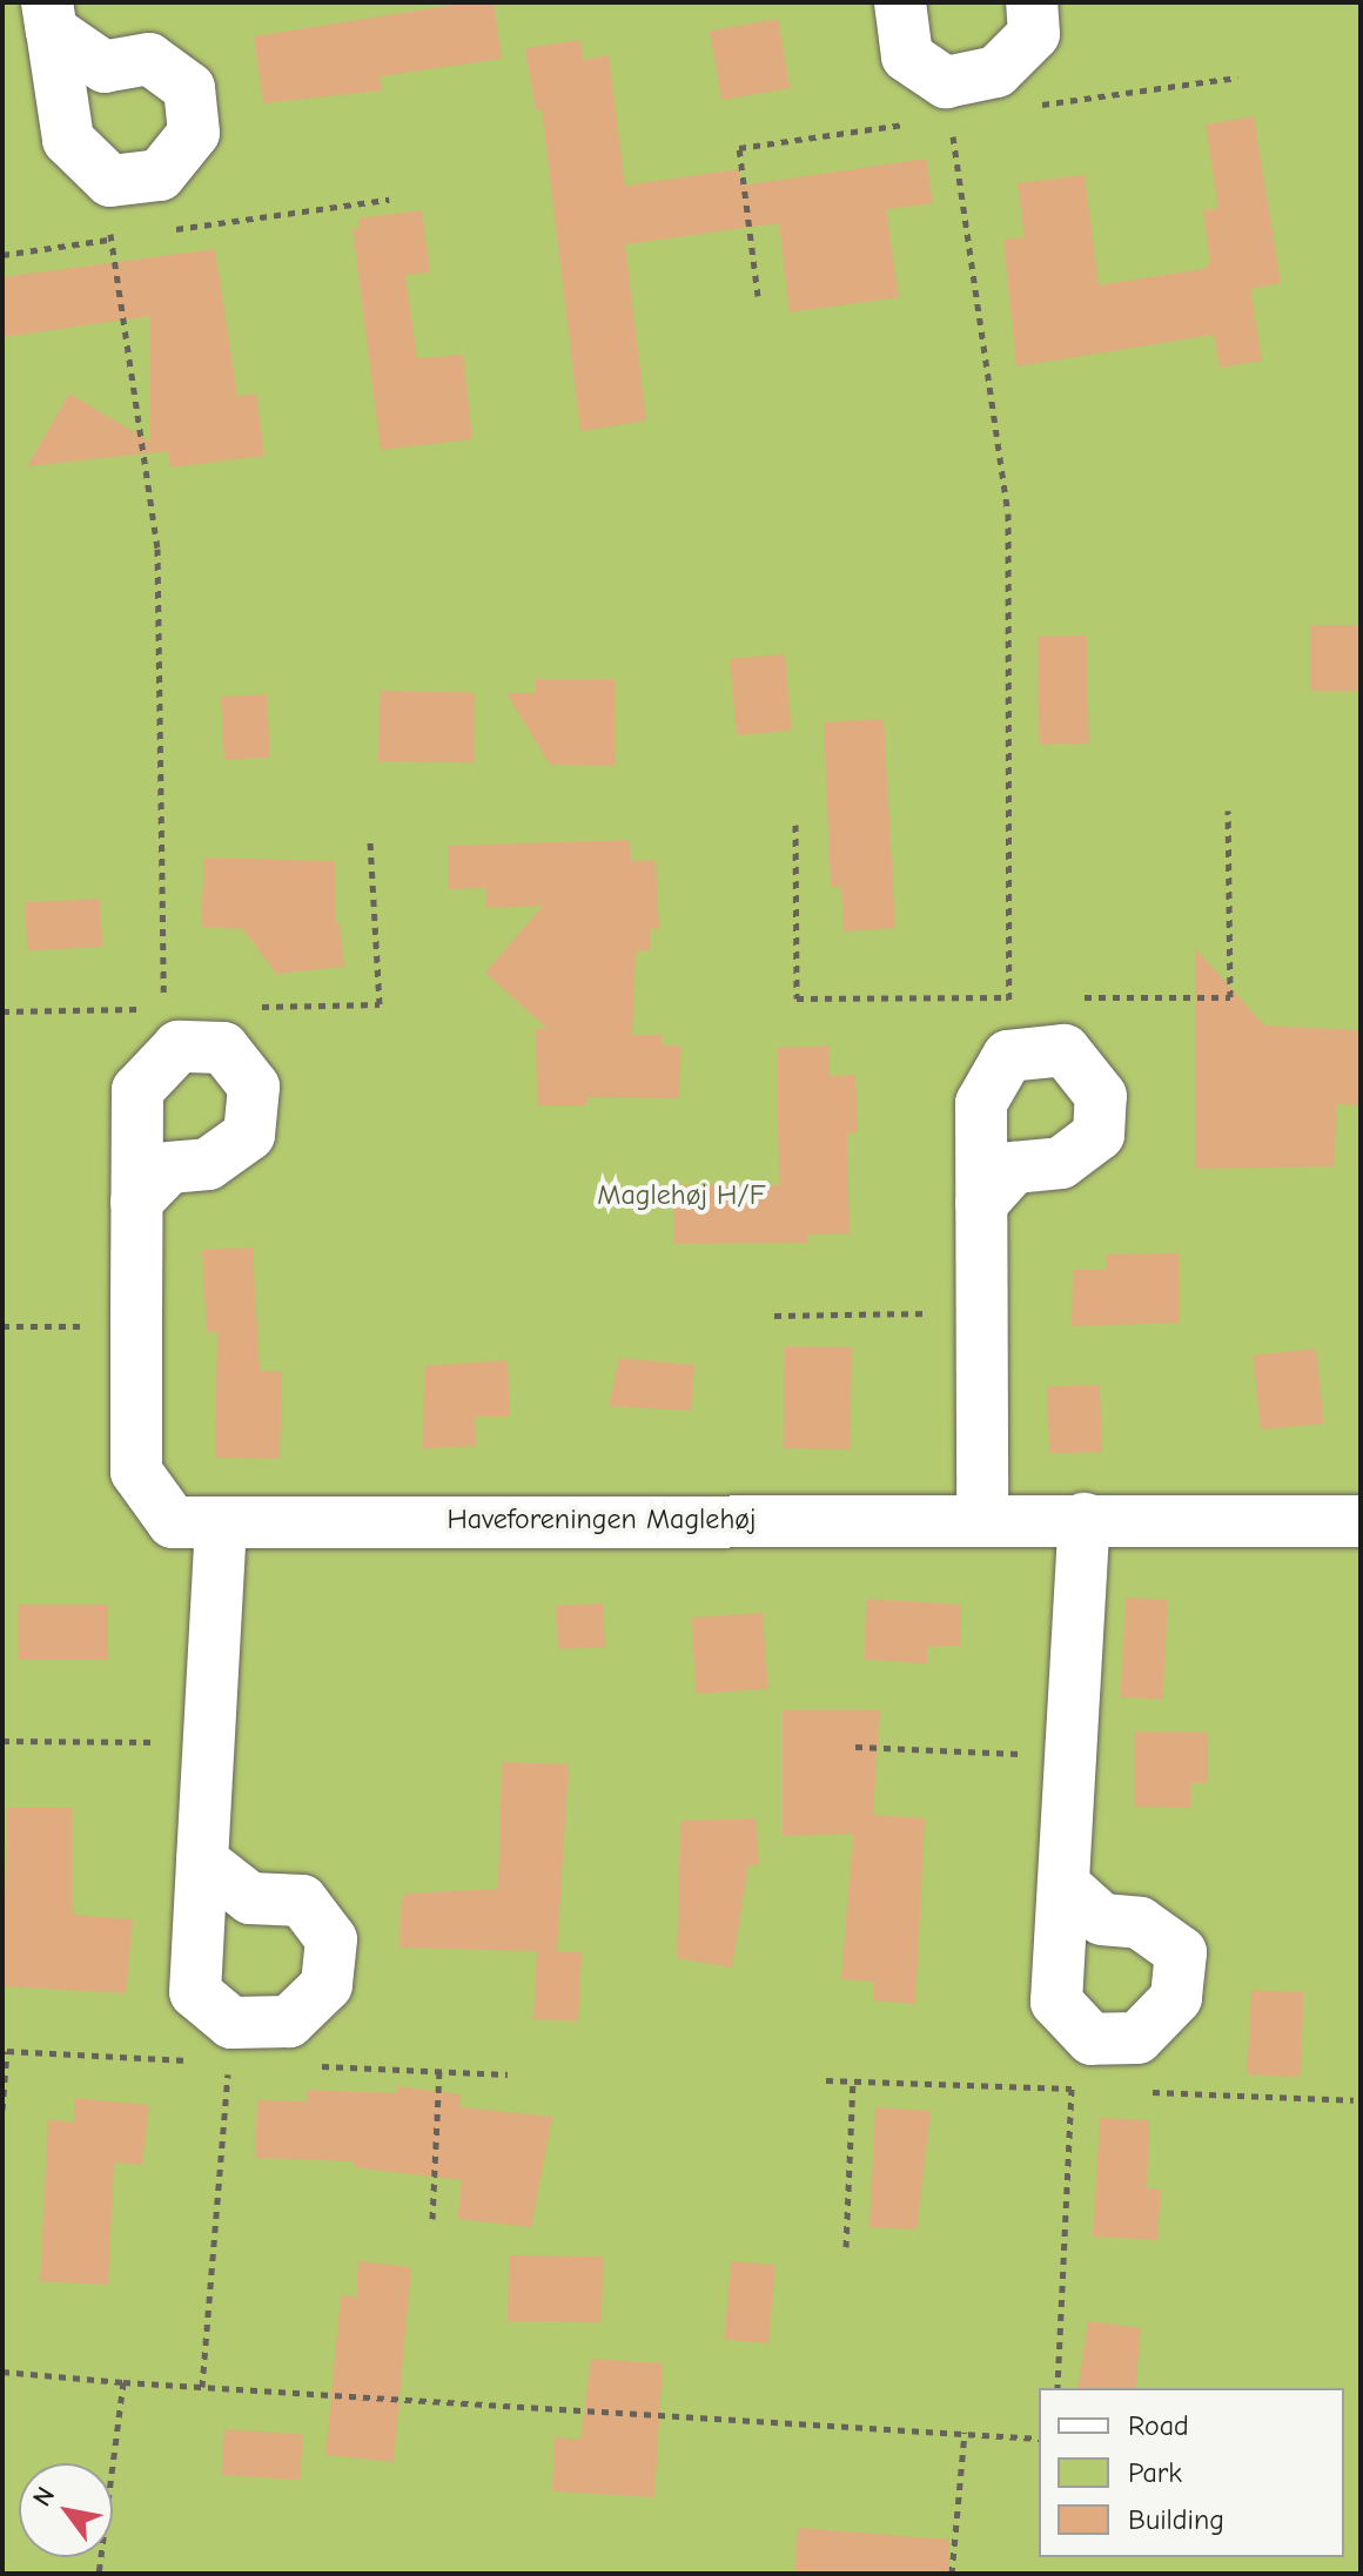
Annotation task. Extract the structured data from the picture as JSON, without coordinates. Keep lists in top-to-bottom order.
{
  "streets": {
    "street": ["Haveforeningen Maglehøj"]
  },
  "parks": ["Maglehøj H/F"],
  "legend": ["Road", "Park", "Building"],
  "north": "top left"
}
